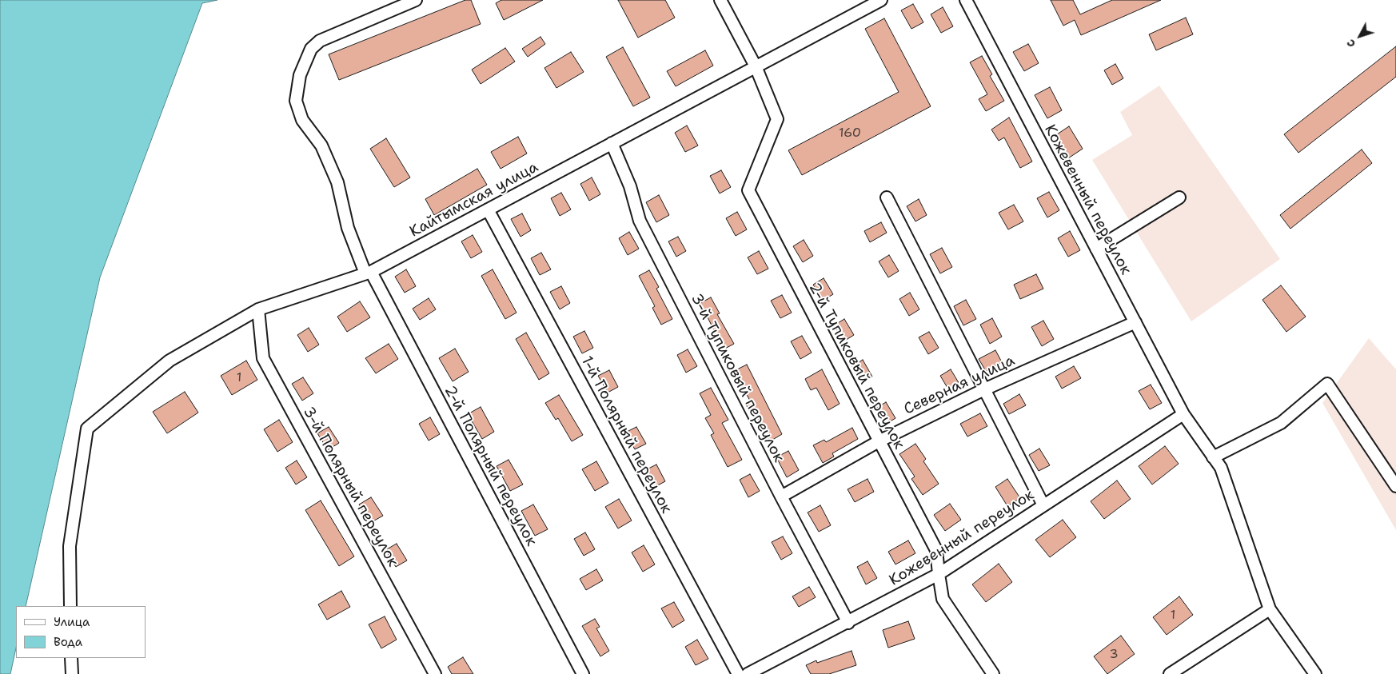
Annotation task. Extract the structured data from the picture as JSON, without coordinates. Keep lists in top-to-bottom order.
{
  "streets": {
    "street": [
      "Кайтымская улица",
      "Кожевенный переулок",
      "2-й Тупиковый переулок",
      "3-й Тупиковый переулок",
      "Северная улица",
      "1-й Полярный переулок",
      "2-й Полярный переулок",
      "3-й Полярный переулок"
    ]
  },
  "crossings": [
    ["Кайтымская улица", "2-й Тупиковый переулок"],
    ["Кайтымская улица", "3-й Тупиковый переулок"],
    ["Кайтымская улица", "1-й Полярный переулок"],
    ["Кайтымская улица", "2-й Полярный переулок"],
    ["Кайтымская улица", "3-й Полярный переулок"],
    ["Кожевенный переулок", "2-й Тупиковый переулок"],
    ["Кожевенный переулок", "3-й Тупиковый переулок"],
    ["Кожевенный переулок", "Северная улица"],
    ["2-й Тупиковый переулок", "Северная улица"],
    ["3-й Тупиковый переулок", "Северная улица"]
  ],
  "house_numbers": [
    "160",
    "1",
    "1",
    "3"
  ],
  "legend": ["Улица", "Вода"],
  "north": "bottom left"
}
